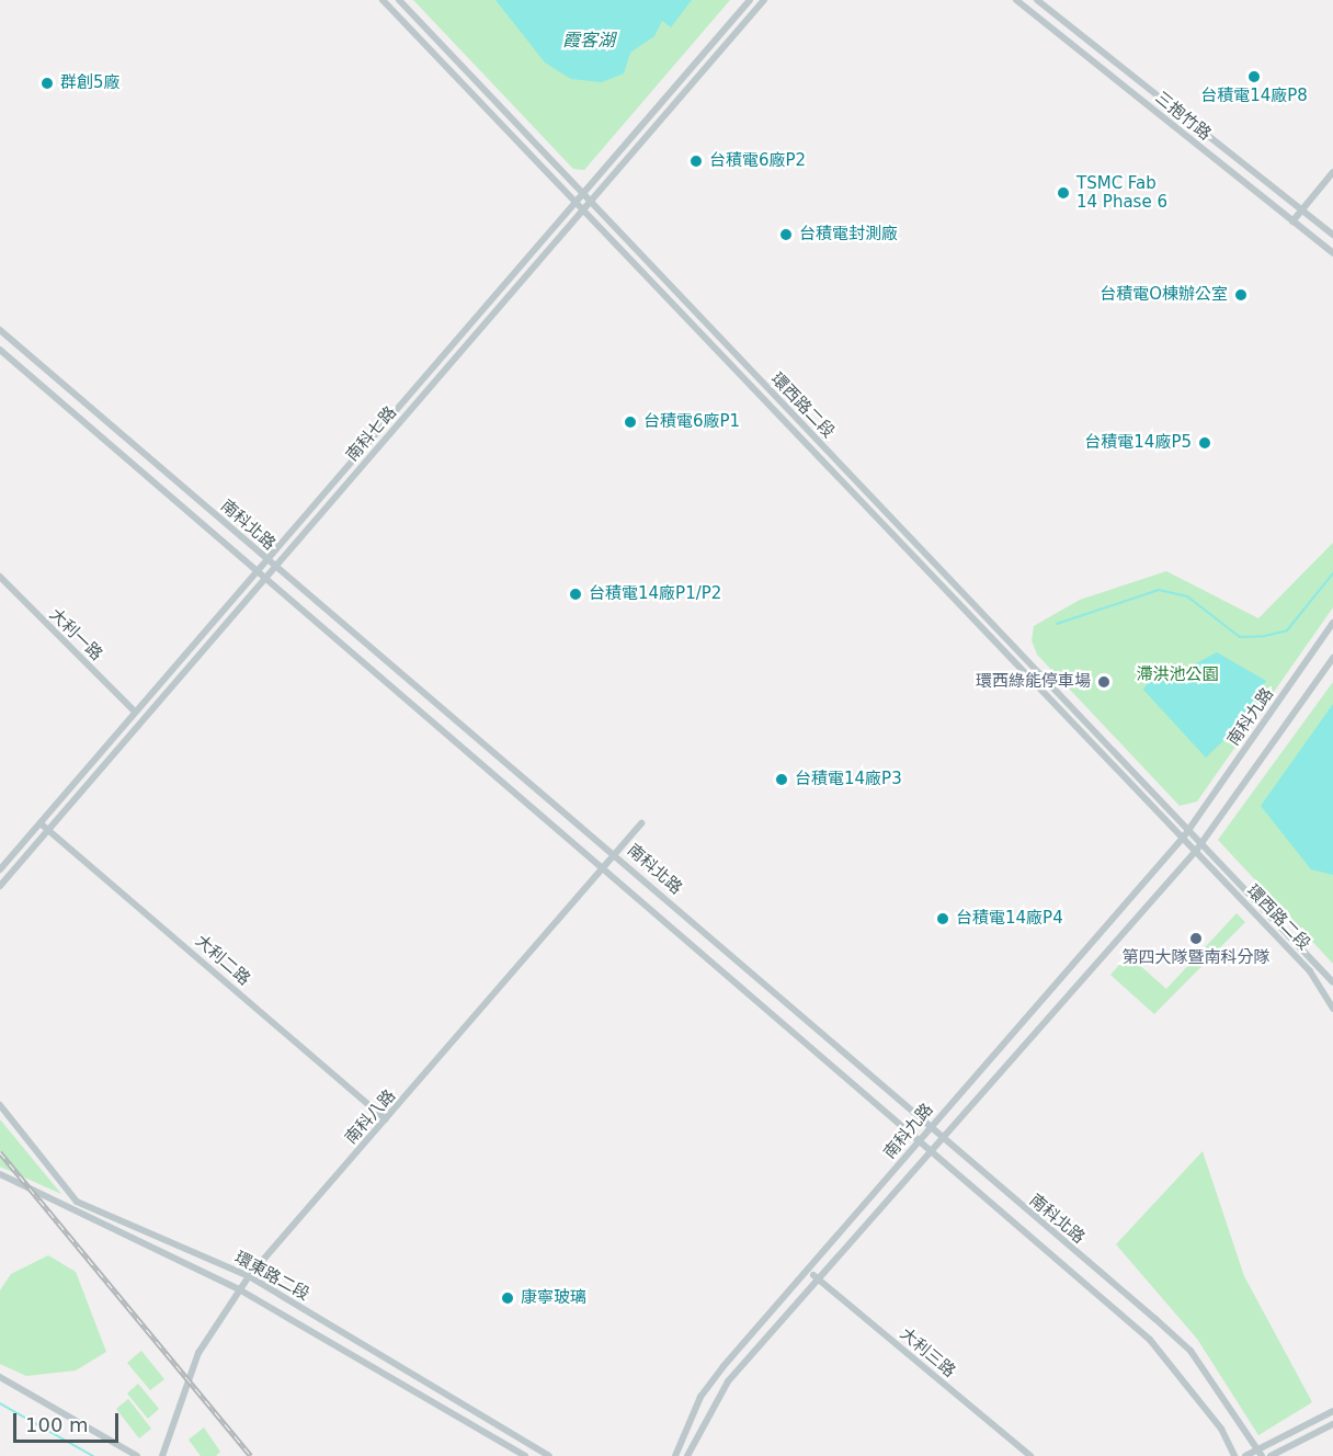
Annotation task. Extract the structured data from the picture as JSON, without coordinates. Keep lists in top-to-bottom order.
{
  "streets": {
    "street": [
      "三抱竹路",
      "環西路二段",
      "南科七路",
      "南科北路",
      "大利一路",
      "南科九路",
      "大利二路",
      "南科八路",
      "環東路二段",
      "大利三路"
    ]
  },
  "crossings": [
    ["環西路二段", "南科七路"],
    ["環西路二段", "南科九路"],
    ["南科七路", "南科北路"],
    ["南科七路", "大利一路"],
    ["南科七路", "大利二路"],
    ["南科北路", "南科九路"],
    ["南科北路", "南科八路"],
    ["南科九路", "大利三路"],
    ["大利二路", "南科八路"],
    ["南科八路", "環東路二段"]
  ],
  "water": ["霞客湖"],
  "parks": ["滯洪池公園"],
  "places": [
    "台積電14廠P8",
    "群創5廠",
    "台積電6廠P2",
    "TSMC Fab 14 Phase 6",
    "台積電封測廠",
    "台積電O棟辦公室",
    "台積電6廠P1",
    "台積電14廠P5",
    "台積電14廠P1/P2",
    "環西綠能停車場",
    "台積電14廠P3",
    "台積電14廠P4",
    "第四大隊暨南科分隊",
    "康寧玻璃"
  ],
  "scale_bar": "100 m"
}
